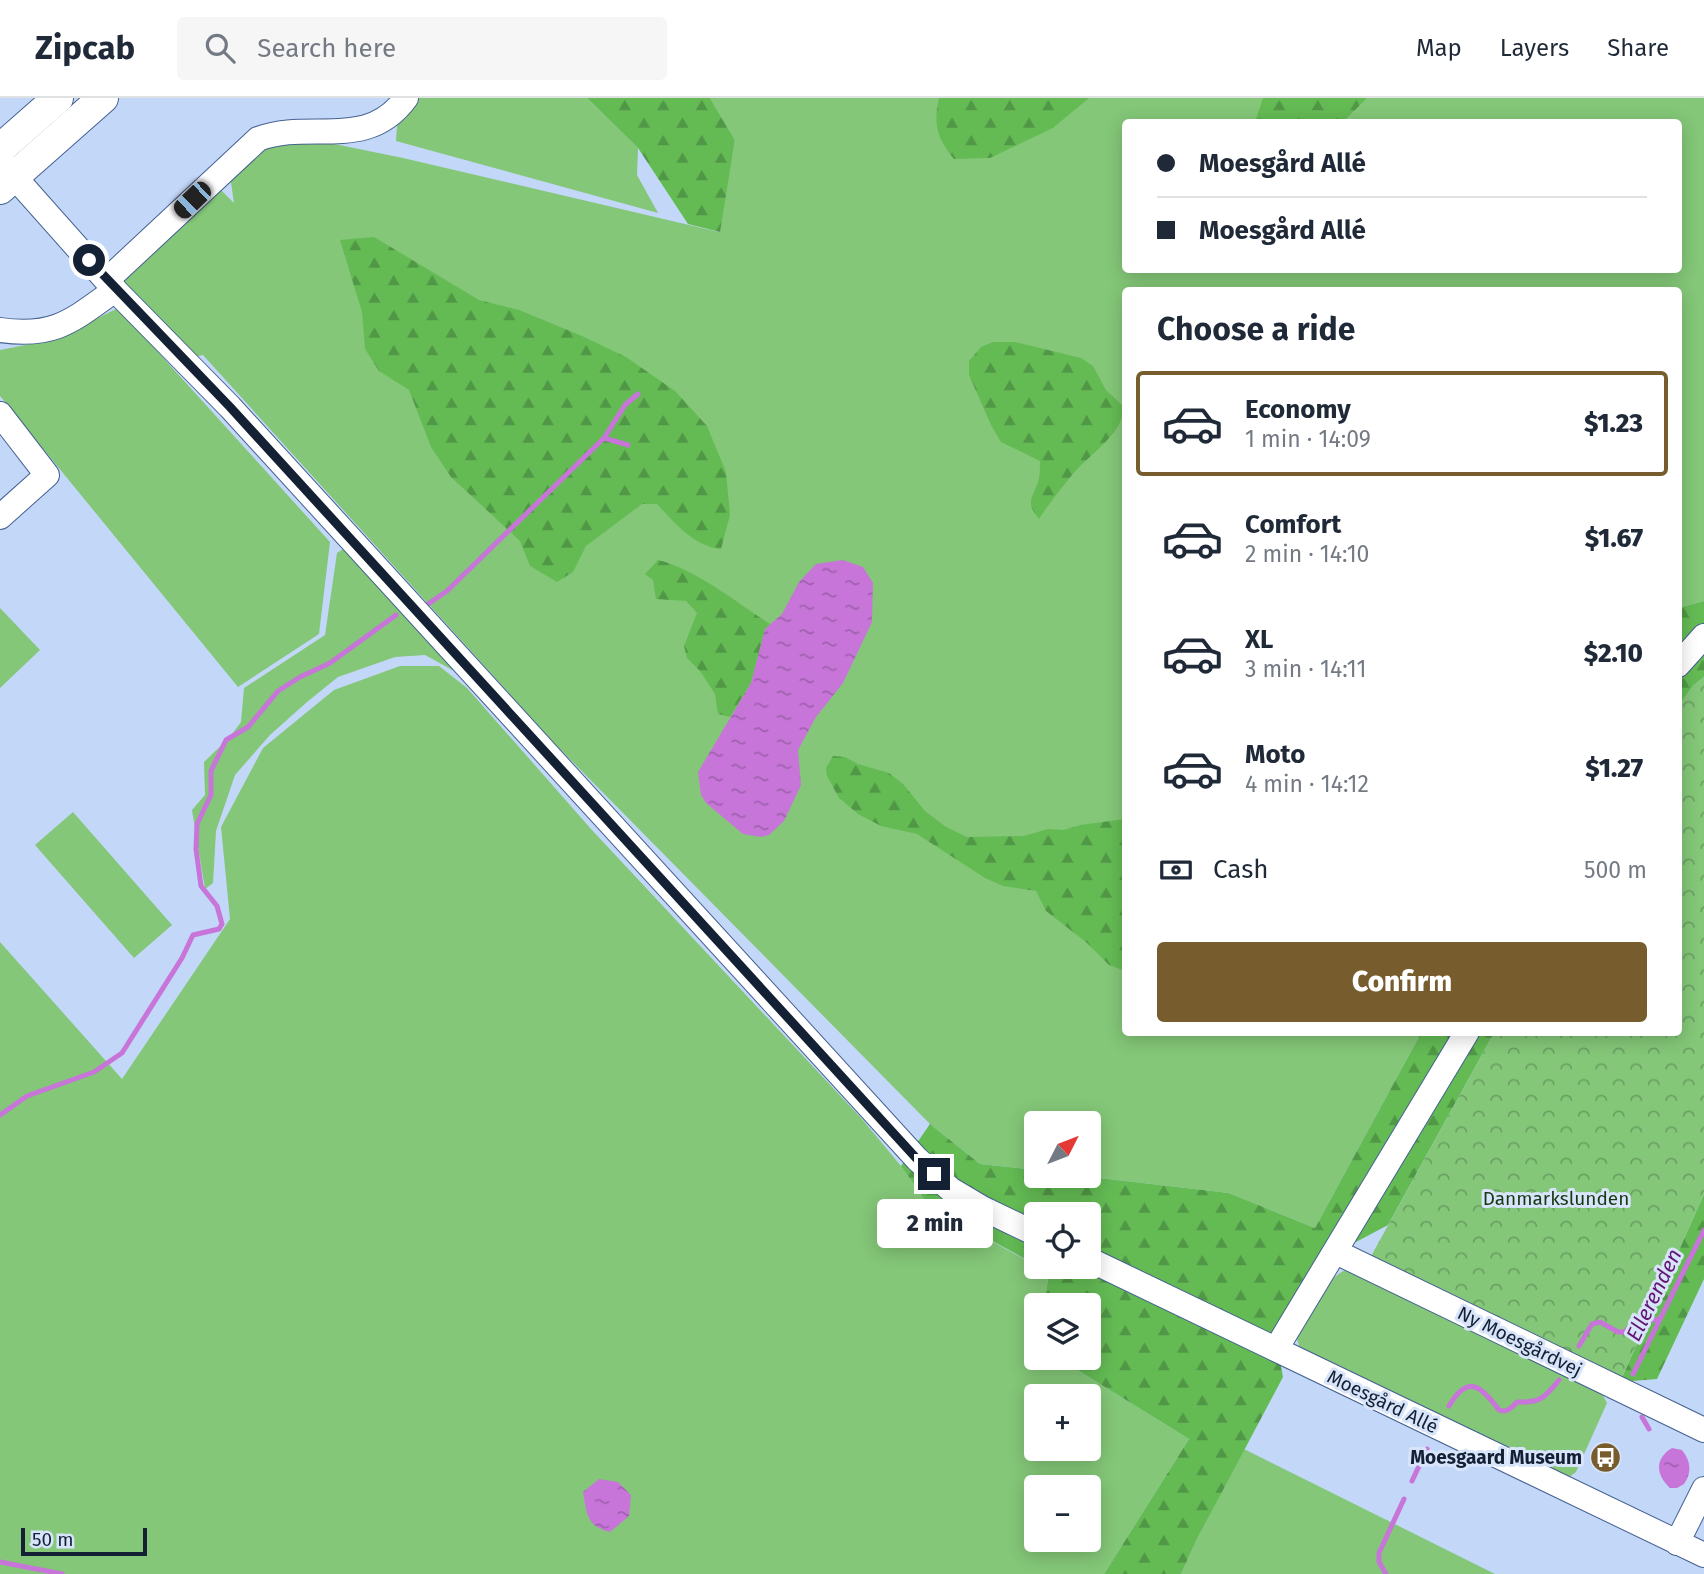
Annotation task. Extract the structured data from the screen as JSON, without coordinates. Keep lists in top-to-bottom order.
{
  "streets": {
    "street": ["Ny Moesgårdvej", "Moesgård Allé"]
  },
  "water": ["Ellerenden"],
  "parks": ["Danmarkslunden"],
  "places": {
    "bus stop": ["Moesgaard Museum"]
  },
  "scale_bar": "50 m",
  "north": "top right",
  "page": {
    "header": "Zipcab",
    "search": "Search here",
    "nav": ["Map", "Layers", "Share"],
    "banner": ["Moesgård Allé", "Moesgård Allé"],
    "heading": "Choose a ride",
    "list": [
      {
        "name": "Economy",
        "note": "1 min · 14:09",
        "value": "$1.23"
      },
      {
        "name": "Comfort",
        "note": "2 min · 14:10",
        "value": "$1.67"
      },
      {
        "name": "XL",
        "note": "3 min · 14:11",
        "value": "$2.10"
      },
      {
        "name": "Moto",
        "note": "4 min · 14:12",
        "value": "$1.27"
      }
    ],
    "pay": ["Cash", "500 m"],
    "buttons": "Confirm",
    "map_buttons": ["+", "−"],
    "bubble": "2 min",
    "scale": "50 m"
  }
}
